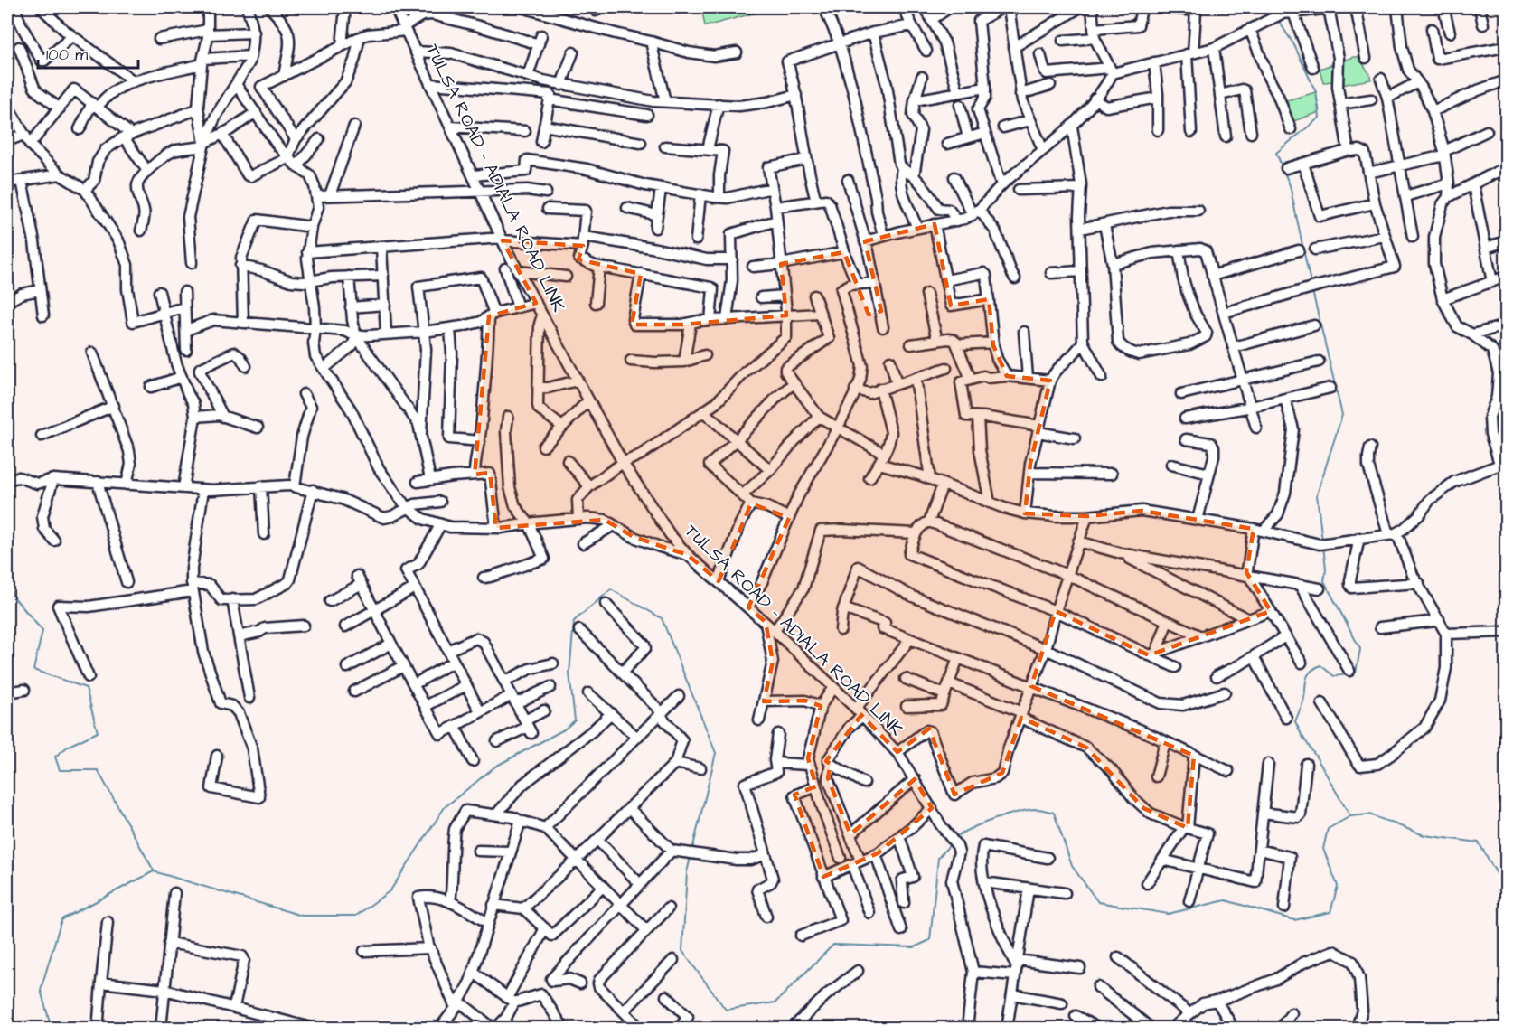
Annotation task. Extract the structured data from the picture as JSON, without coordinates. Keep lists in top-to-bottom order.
{
  "streets": {
    "street": ["TULSA ROAD - ADIALA ROAD LINK"]
  },
  "scale_bar": "100 m"
}
